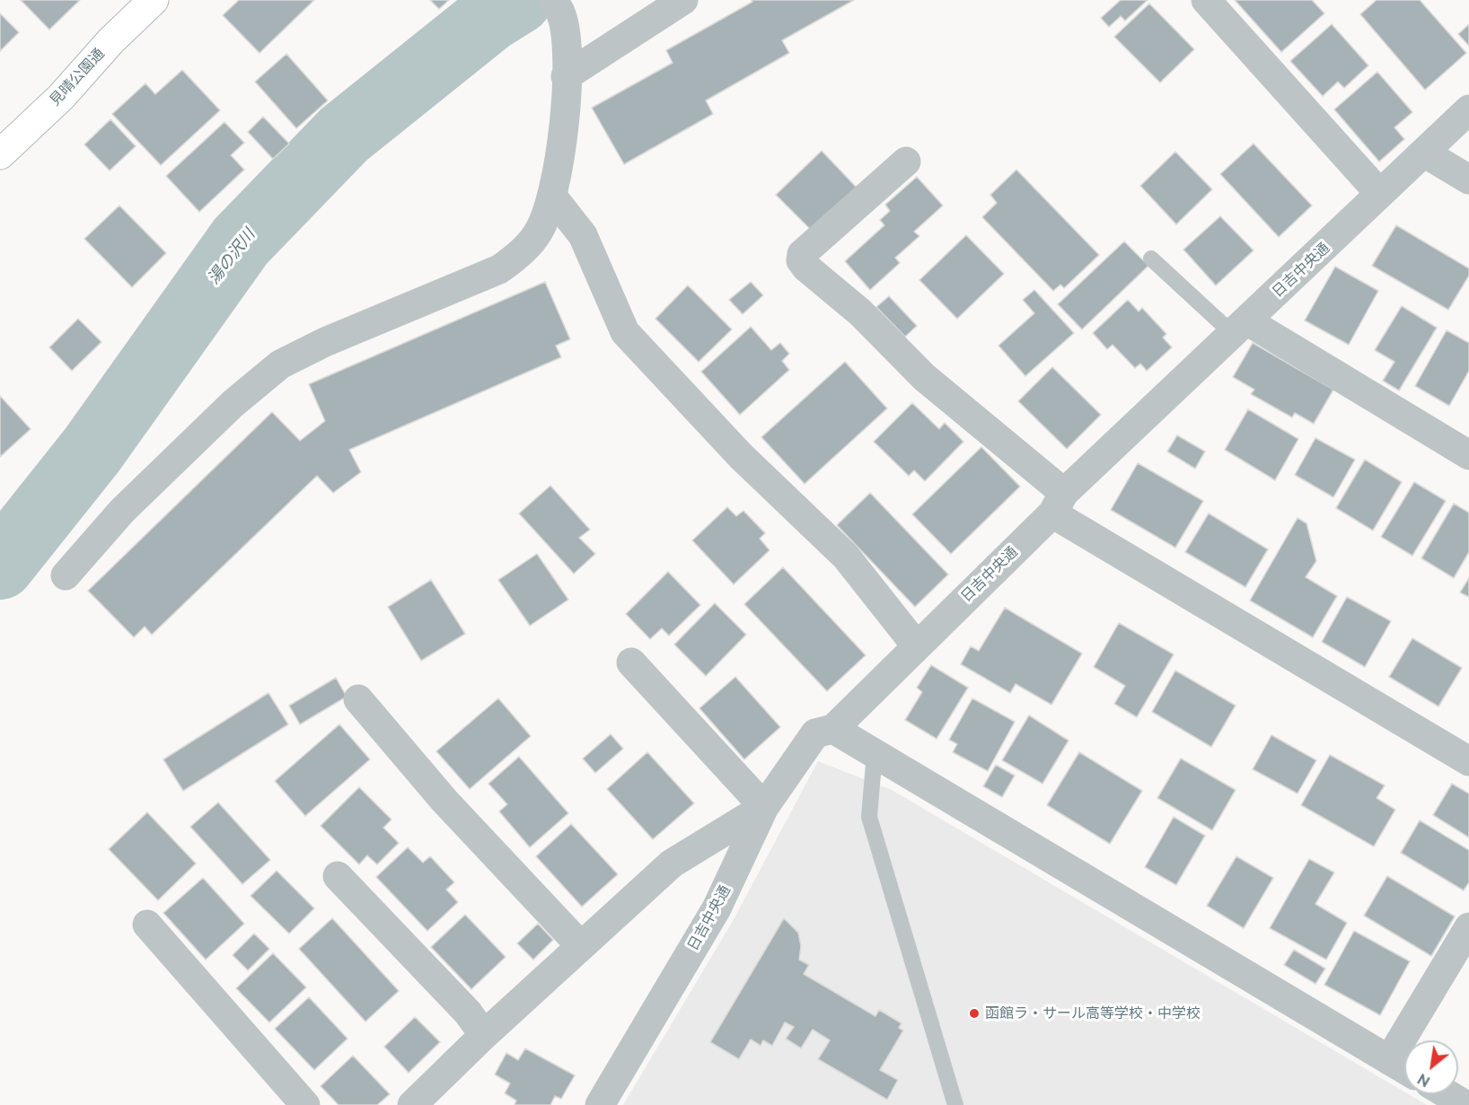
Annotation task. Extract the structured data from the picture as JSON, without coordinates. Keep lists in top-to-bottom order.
{
  "streets": {
    "street": ["見晴公園通", "日吉中央通"]
  },
  "water": ["湯の沢川"],
  "places": ["函館ラ・サール高等学校・中学校"],
  "north": "bottom left"
}
